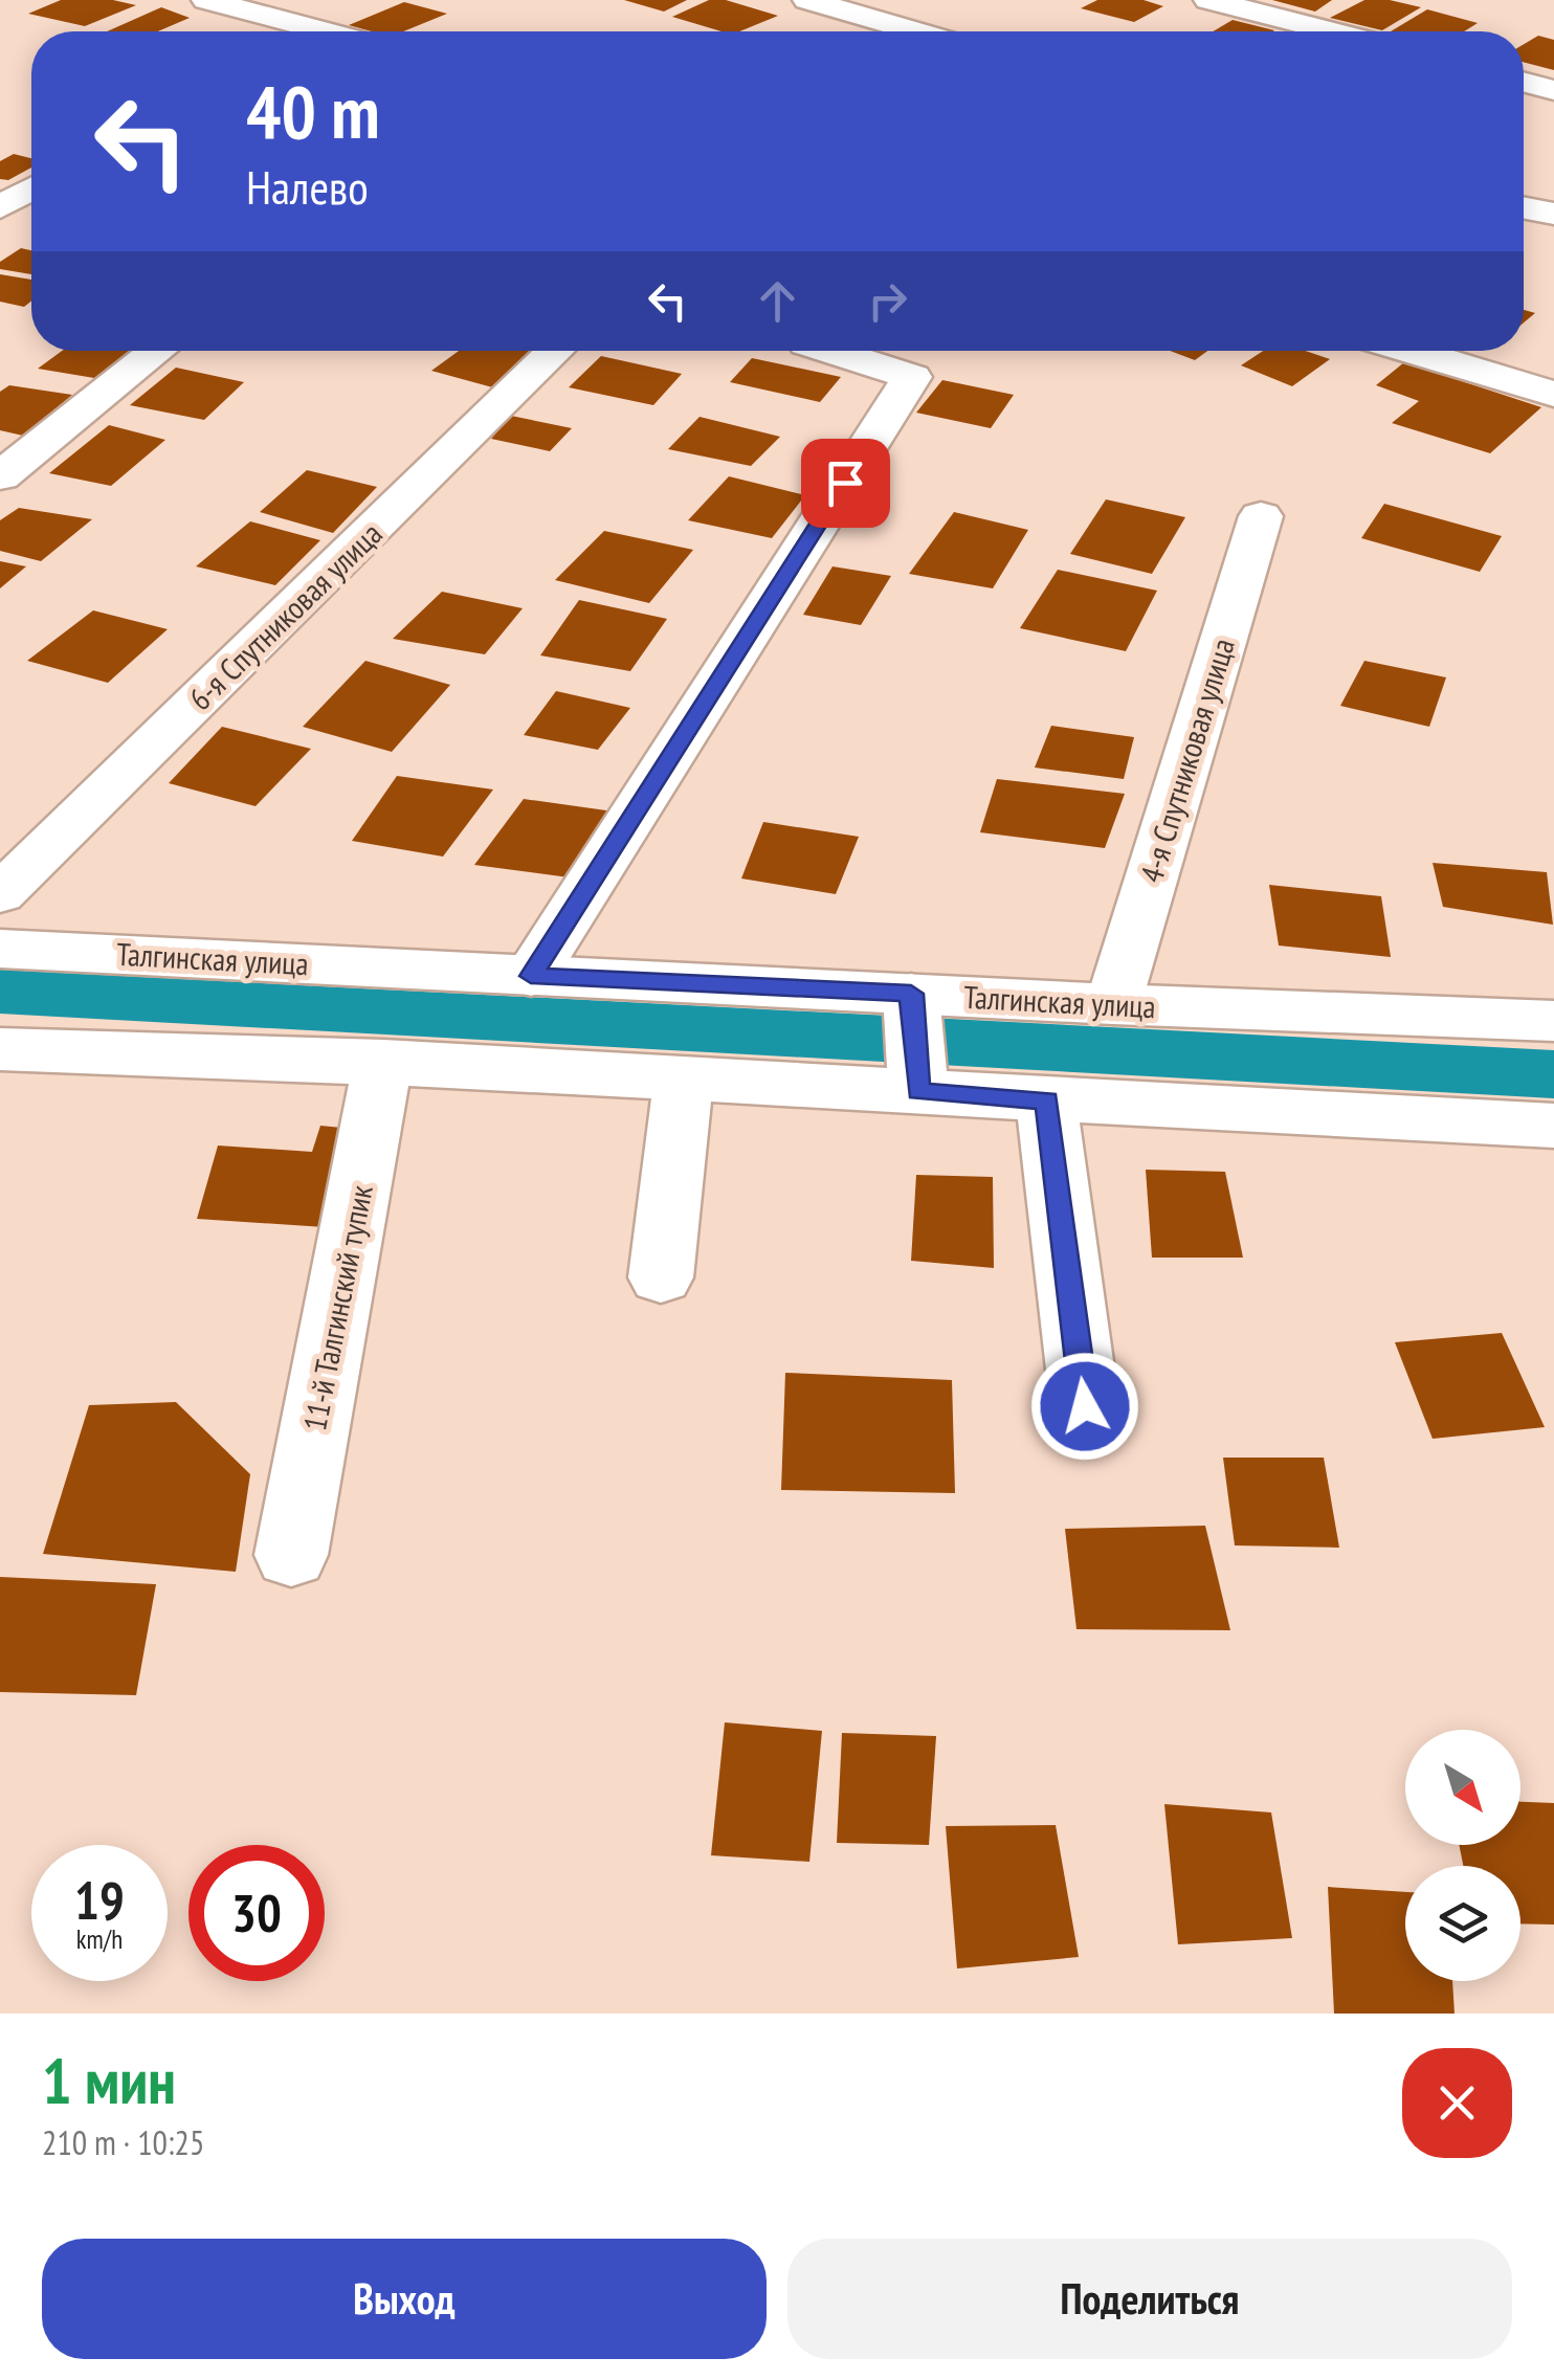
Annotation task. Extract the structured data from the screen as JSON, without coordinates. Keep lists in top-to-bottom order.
{
  "streets": {
    "street": [
      "6-я Спутниковая улица",
      "4-я Спутниковая улица",
      "Талгинская улица",
      "11-й Талгинский тупик"
    ]
  },
  "crossings": [
    ["4-я Спутниковая улица", "Талгинская улица"]
  ],
  "north": "bottom right",
  "page": {
    "turn": ["40 m", "Налево"],
    "speed": "19 km/h",
    "limit": "30",
    "heading": ["1 мин", "210 m · 10:25"],
    "buttons": ["Выход", "Поделиться"]
  }
}
